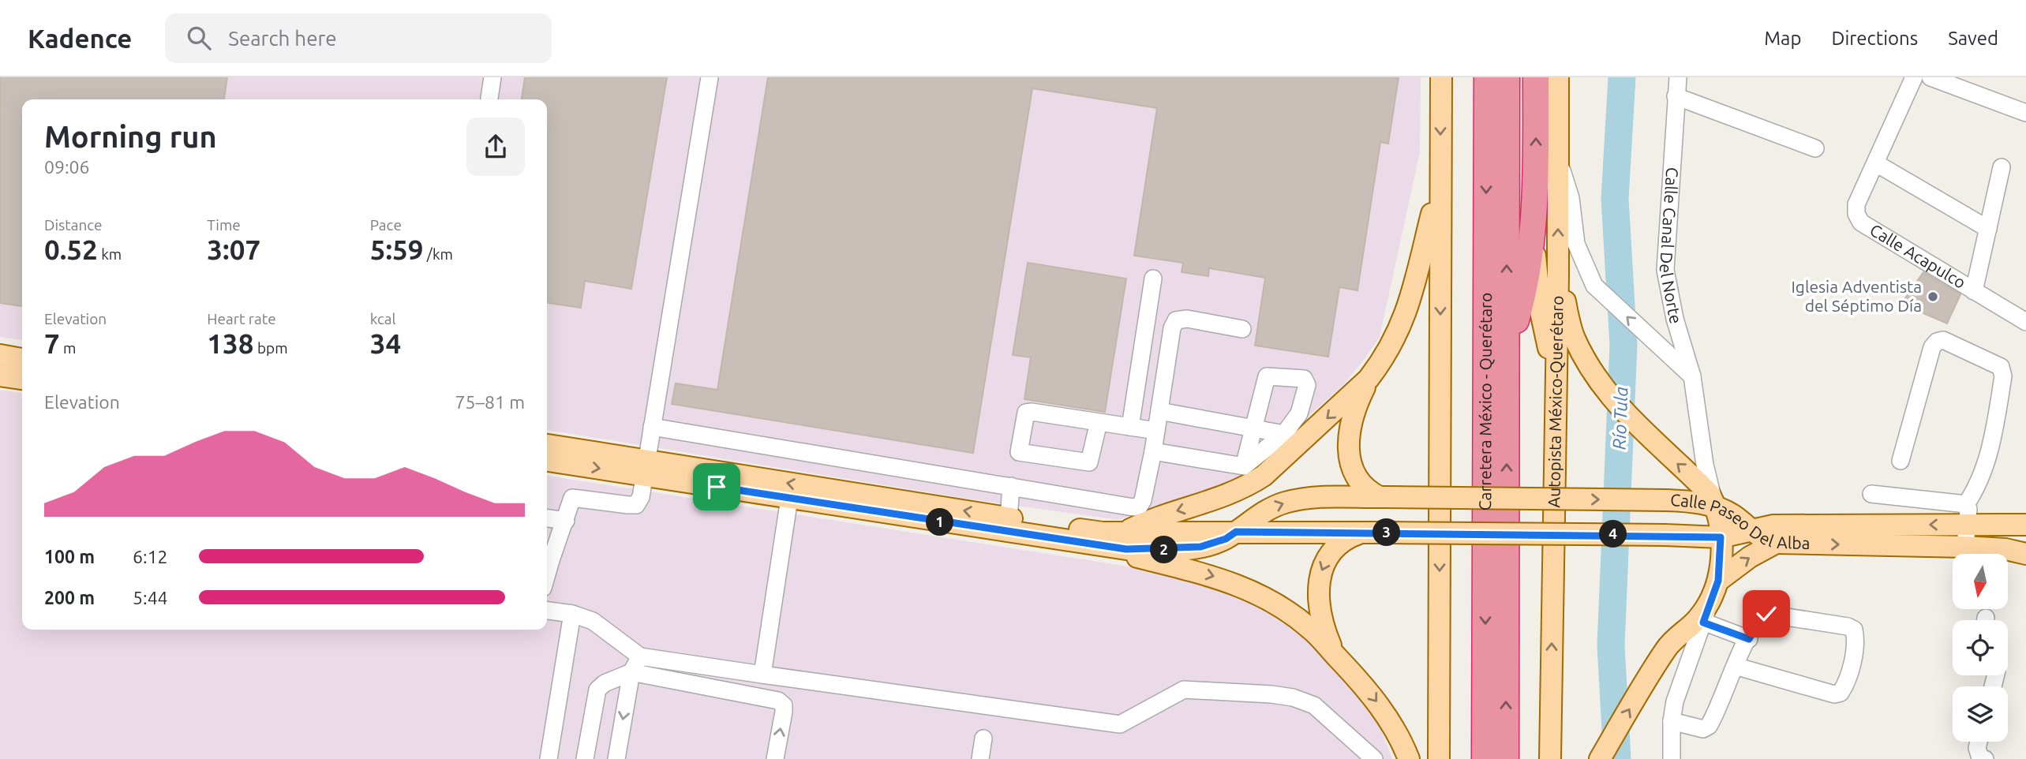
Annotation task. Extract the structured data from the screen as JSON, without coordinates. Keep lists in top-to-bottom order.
{
  "streets": {
    "highway": ["Carretera México - Querétaro"],
    "main road": ["Autopista México-Querétaro", "Calle Paseo Del Alba"],
    "street": ["Calle Canal Del Norte", "Calle Acapulco"]
  },
  "crossings": [
    ["Calle Canal Del Norte", "Autopista México-Querétaro"],
    ["Calle Canal Del Norte", "Calle Paseo Del Alba"]
  ],
  "one_way": ["Calle Canal Del Norte"],
  "water": ["Río Tula"],
  "places": ["Iglesia Adventista del Séptimo Día"],
  "north": "bottom",
  "page": {
    "header": "Kadence",
    "search": "Search here",
    "nav": ["Map", "Directions", "Saved"],
    "heading": ["Morning run", "09:06"],
    "stats": [
      ["Distance", "0.52 km"],
      ["Time", "3:07"],
      ["Pace", "5:59 /km"],
      ["Elevation", "7 m"],
      ["Heart rate", "138 bpm"],
      ["kcal", "34"]
    ],
    "chart": ["Elevation", "75–81 m"],
    "pins": [
      "1",
      "3",
      "4",
      "2"
    ],
    "list": [
      {
        "name": "100 m",
        "note": "6:12"
      },
      {
        "name": "200 m",
        "note": "5:44"
      }
    ]
  }
}
